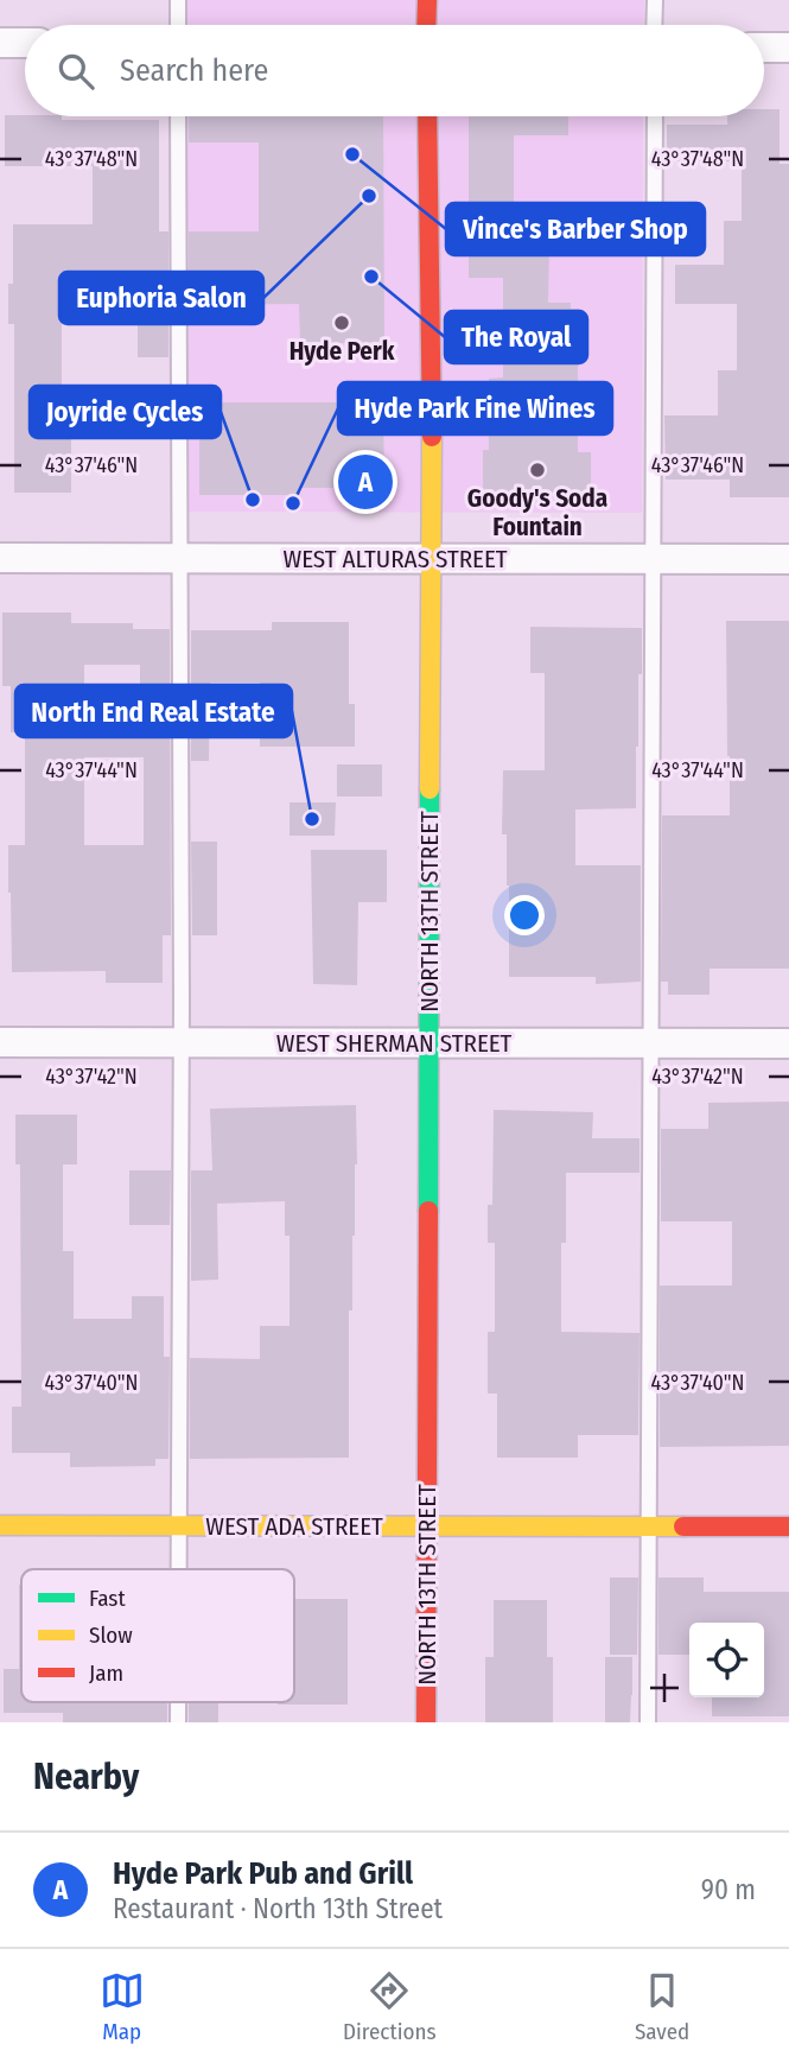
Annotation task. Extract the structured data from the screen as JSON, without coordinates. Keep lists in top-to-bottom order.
{
  "streets": {
    "street": [
      "WEST ALTURAS STREET",
      "NORTH 13TH STREET",
      "WEST SHERMAN STREET",
      "WEST ADA STREET"
    ]
  },
  "crossings": [
    ["WEST ALTURAS STREET", "NORTH 13TH STREET"],
    ["NORTH 13TH STREET", "WEST SHERMAN STREET"],
    ["NORTH 13TH STREET", "WEST ADA STREET"]
  ],
  "places": [
    "Vince's Barber Shop",
    "Euphoria Salon",
    "The Royal",
    "Hyde Perk",
    "Goody's Soda Fountain",
    "Joyride Cycles",
    "Hyde Park Fine Wines",
    "North End Real Estate"
  ],
  "legend": ["Fast", "Slow", "Jam"],
  "page": {
    "search": "Search here",
    "pins": "A",
    "heading": "Nearby",
    "list": [
      {
        "mark": "A",
        "name": "Hyde Park Pub and Grill",
        "note": "Restaurant · North 13th Street",
        "value": "90 m"
      }
    ],
    "nav": ["Map", "Directions", "Saved"]
  },
  "coordinates": [
    "43°37'48\"N",
    "43°37'46\"N",
    "43°37'44\"N",
    "43°37'42\"N",
    "43°37'40\"N"
  ]
}
